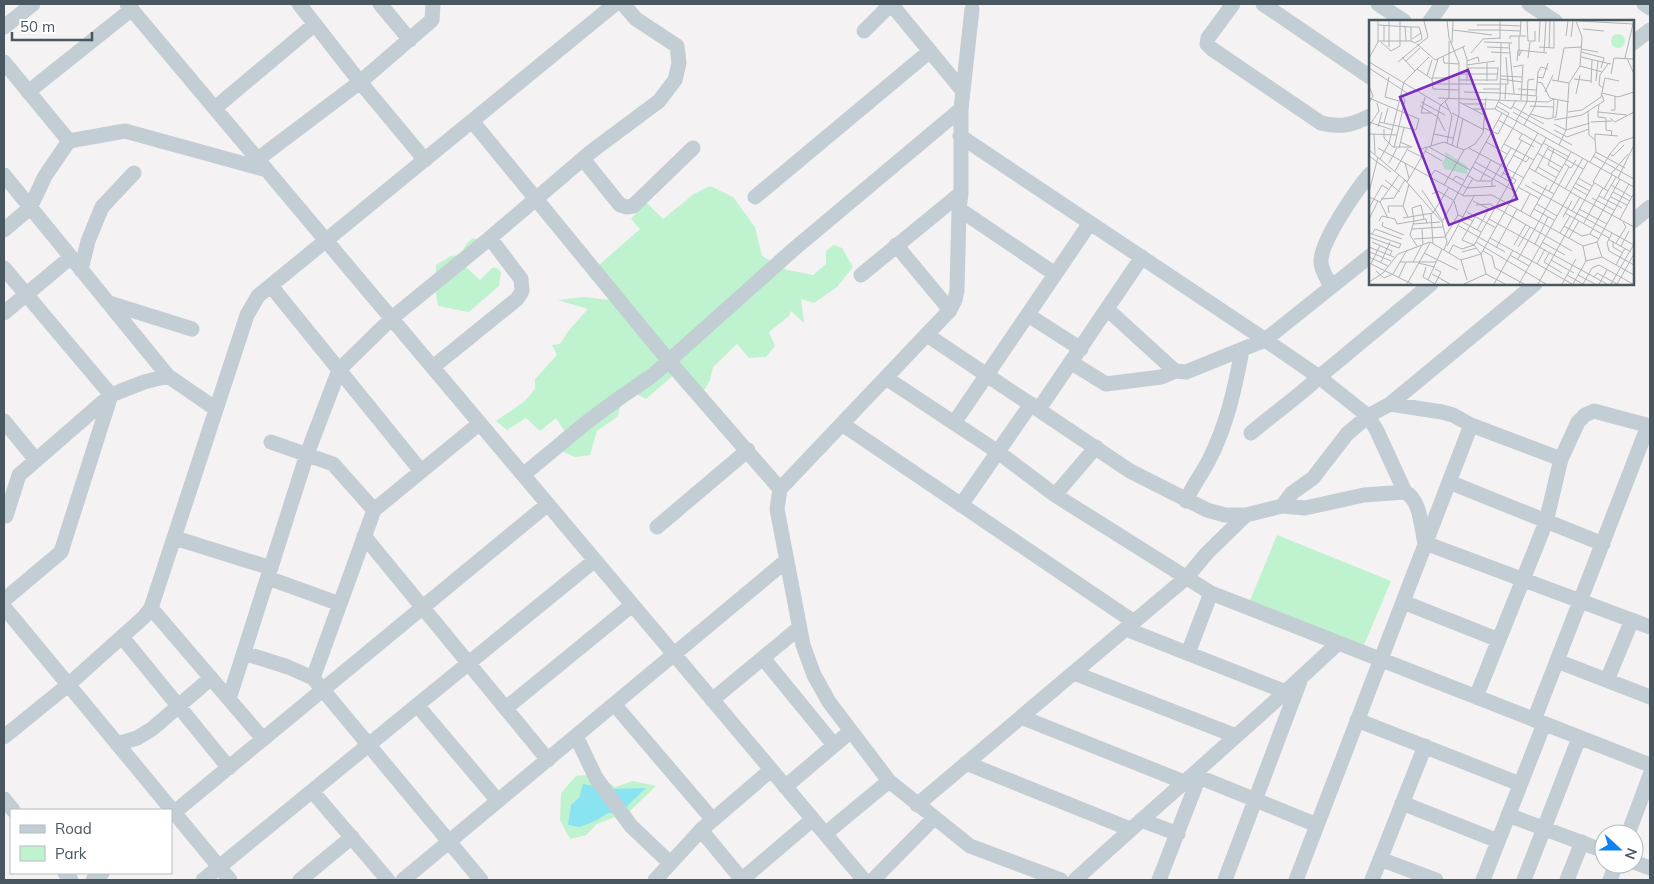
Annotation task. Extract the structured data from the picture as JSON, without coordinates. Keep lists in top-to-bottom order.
{
  "legend": ["Road", "Park"],
  "scale_bar": "50 m",
  "north": "right"
}
